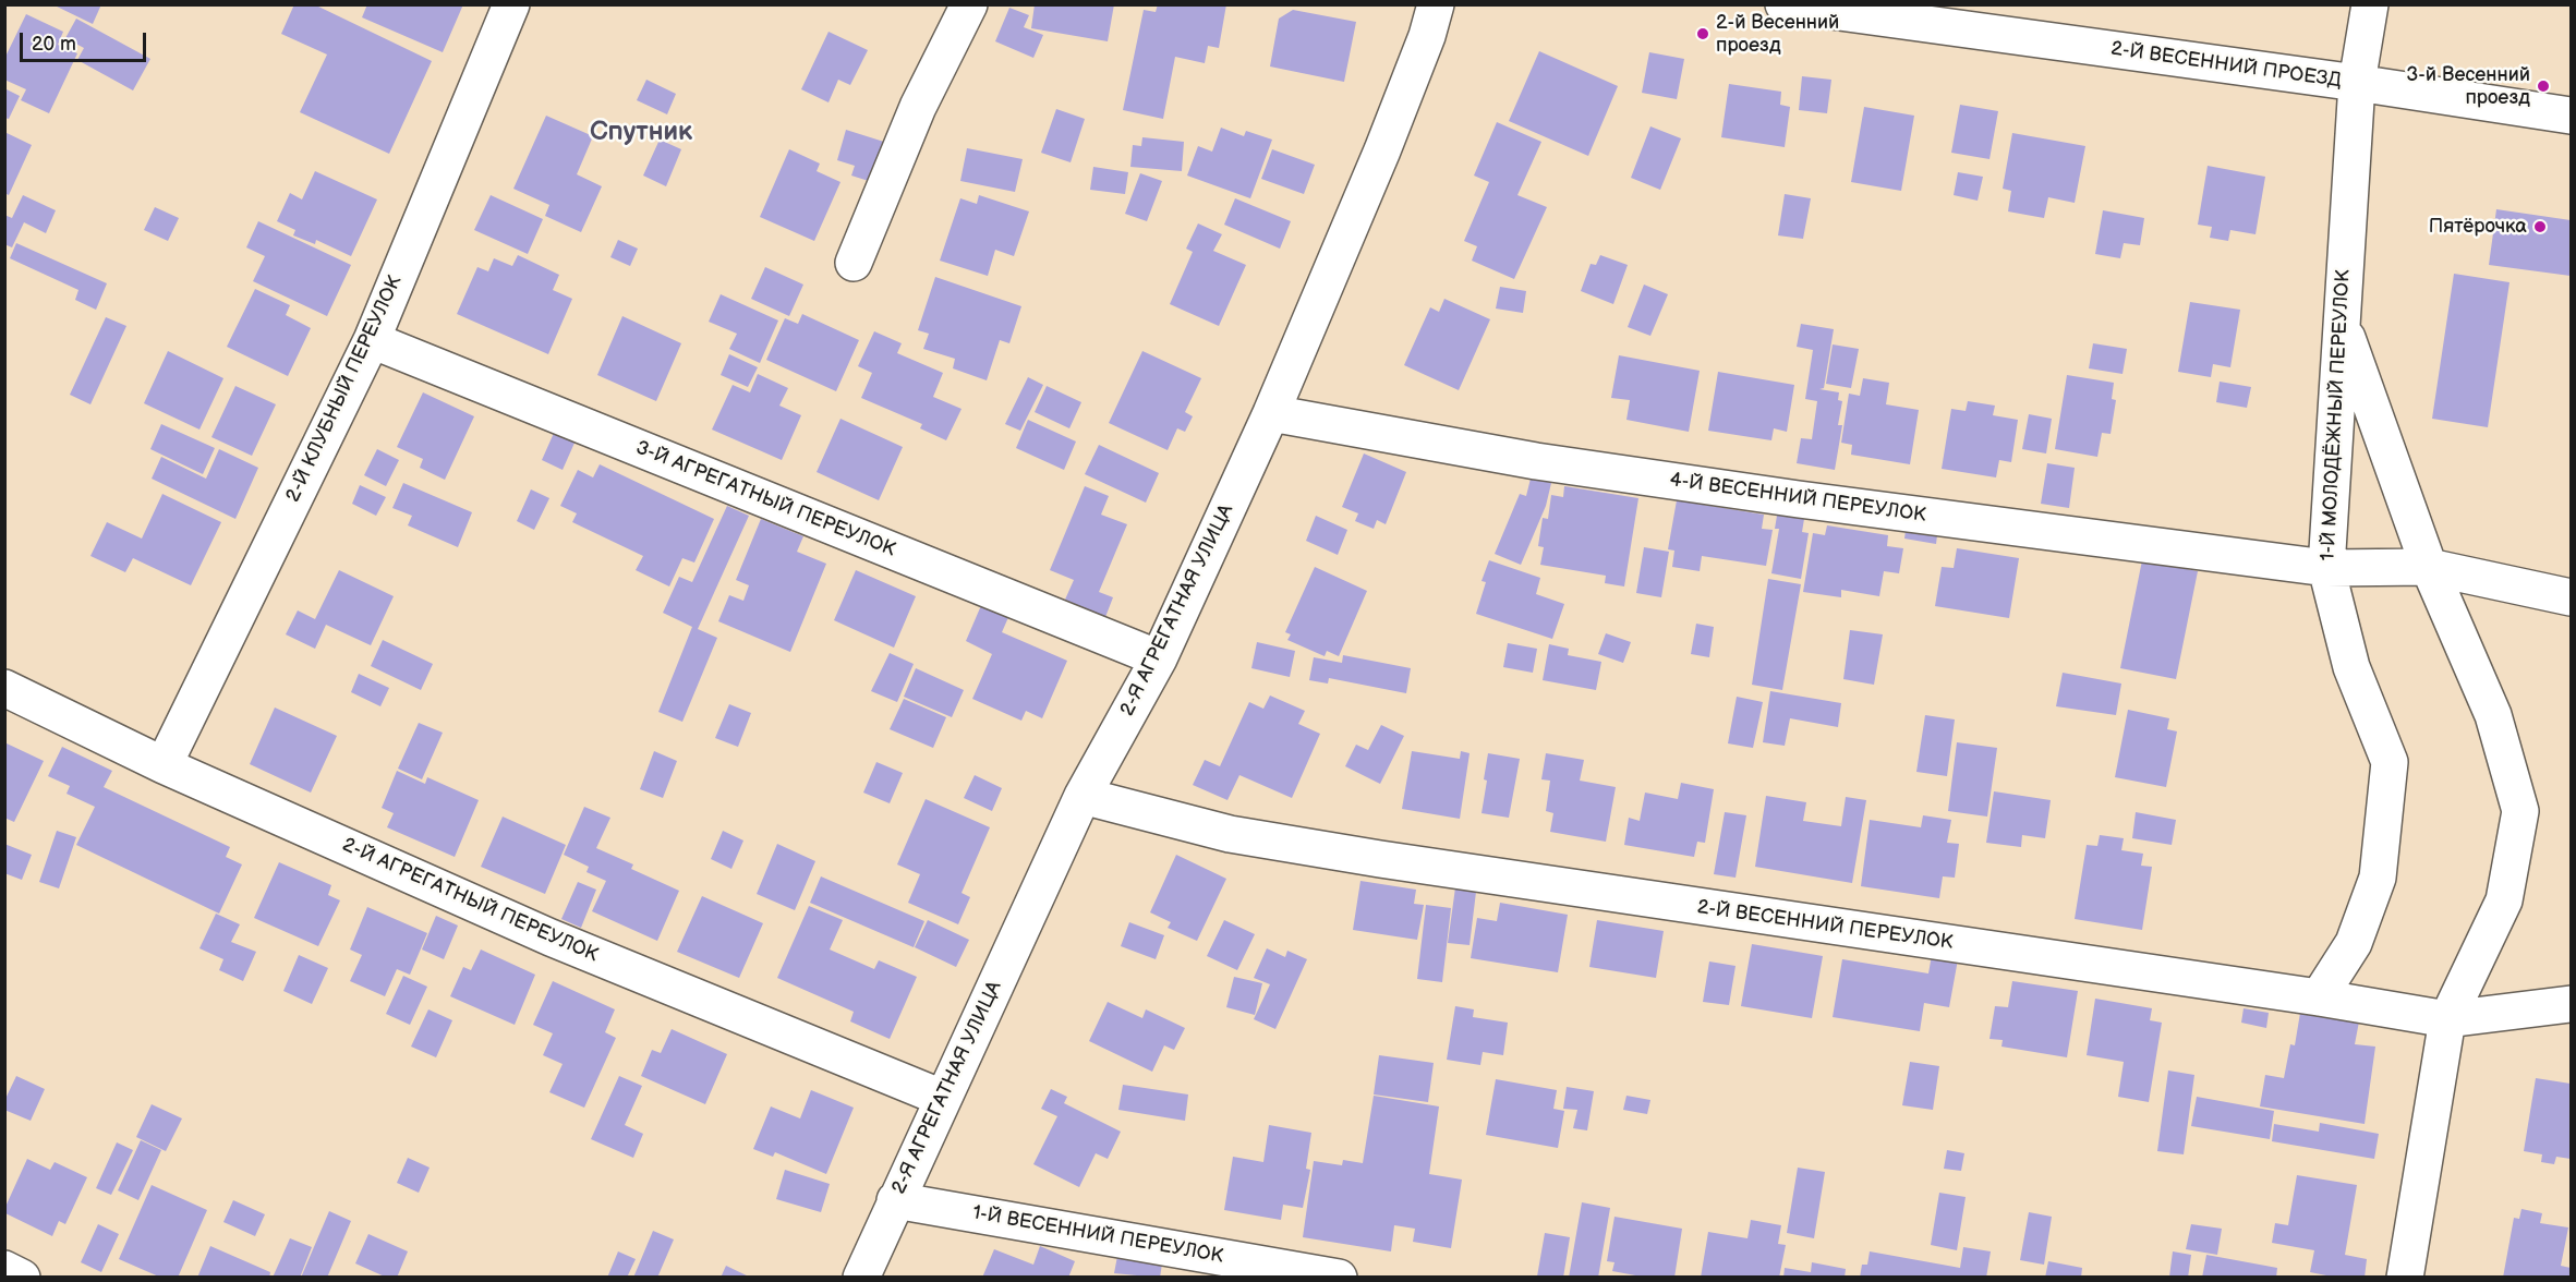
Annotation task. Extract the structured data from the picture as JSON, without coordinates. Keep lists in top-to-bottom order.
{
  "streets": {
    "street": [
      "2-Й ВЕСЕННИЙ ПРОЕЗД",
      "2-Й КЛУБНЫЙ ПЕРЕУЛОК",
      "1-Й МОЛОДЁЖНЫЙ ПЕРЕУЛОК",
      "4-Й ВЕСЕННИЙ ПЕРЕУЛОК",
      "3-Й АГРЕГАТНЫЙ ПЕРЕУЛОК",
      "2-Я АГРЕГАТНАЯ УЛИЦА",
      "2-Й АГРЕГАТНЫЙ ПЕРЕУЛОК",
      "2-Й ВЕСЕННИЙ ПЕРЕУЛОК",
      "1-Й ВЕСЕННИЙ ПЕРЕУЛОК"
    ]
  },
  "crossings": [
    ["2-Й ВЕСЕННИЙ ПРОЕЗД", "1-Й МОЛОДЁЖНЫЙ ПЕРЕУЛОК"],
    ["2-Й КЛУБНЫЙ ПЕРЕУЛОК", "3-Й АГРЕГАТНЫЙ ПЕРЕУЛОК"],
    ["2-Й КЛУБНЫЙ ПЕРЕУЛОК", "2-Й АГРЕГАТНЫЙ ПЕРЕУЛОК"],
    ["1-Й МОЛОДЁЖНЫЙ ПЕРЕУЛОК", "4-Й ВЕСЕННИЙ ПЕРЕУЛОК"],
    ["1-Й МОЛОДЁЖНЫЙ ПЕРЕУЛОК", "2-Й ВЕСЕННИЙ ПЕРЕУЛОК"],
    ["4-Й ВЕСЕННИЙ ПЕРЕУЛОК", "2-Я АГРЕГАТНАЯ УЛИЦА"],
    ["3-Й АГРЕГАТНЫЙ ПЕРЕУЛОК", "2-Я АГРЕГАТНАЯ УЛИЦА"],
    ["2-Я АГРЕГАТНАЯ УЛИЦА", "2-Й АГРЕГАТНЫЙ ПЕРЕУЛОК"],
    ["2-Я АГРЕГАТНАЯ УЛИЦА", "2-Й ВЕСЕННИЙ ПЕРЕУЛОК"],
    ["2-Я АГРЕГАТНАЯ УЛИЦА", "1-Й ВЕСЕННИЙ ПЕРЕУЛОК"]
  ],
  "districts": ["Спутник"],
  "places": ["2-й Весенний проезд", "3-й Весенний проезд", "Пятёрочка"],
  "scale_bar": "20 m"
}
